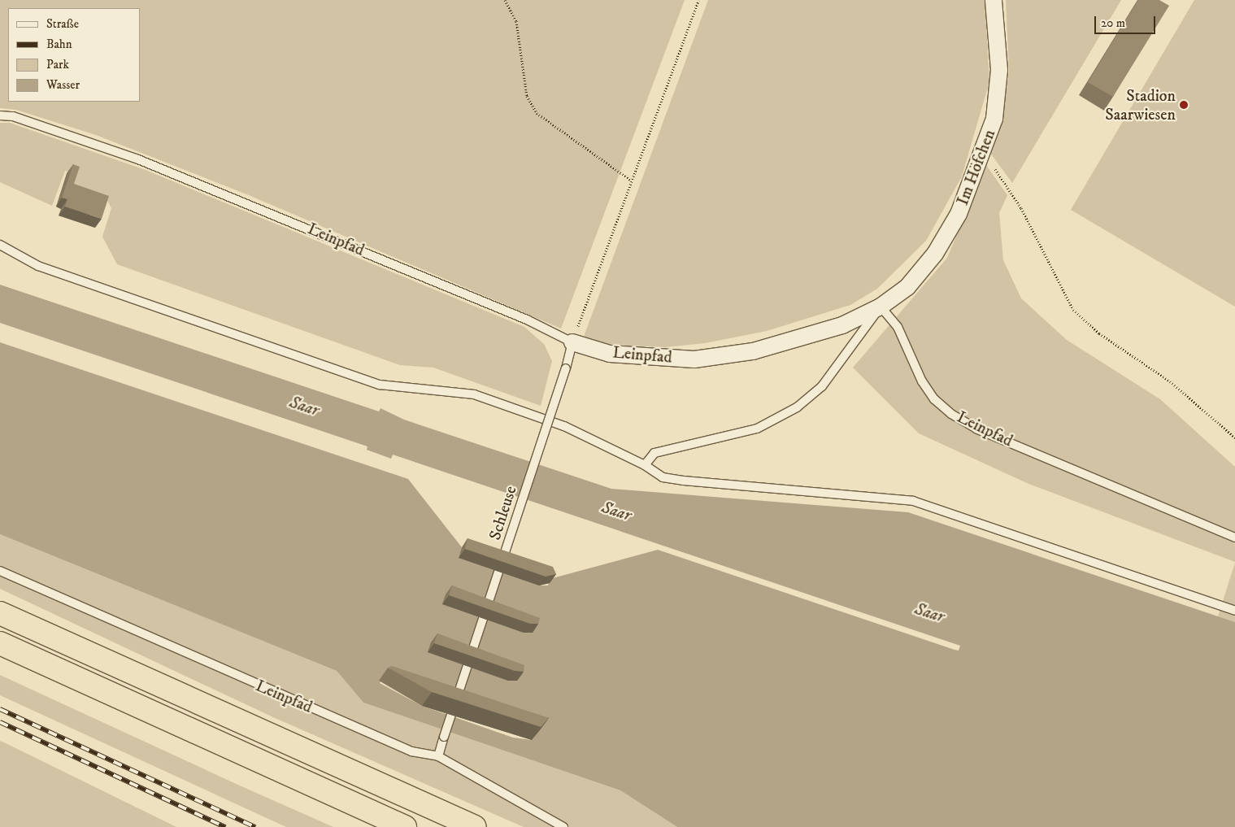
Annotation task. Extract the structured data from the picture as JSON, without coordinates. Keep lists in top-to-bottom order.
{
  "streets": {
    "street": ["Im Höfchen", "Leinpfad"],
    "lane": ["Schleuse"]
  },
  "crossings": [
    ["Im Höfchen", "Leinpfad"],
    ["Leinpfad", "Schleuse"]
  ],
  "water": ["Saar"],
  "places": ["Stadion Saarwiesen"],
  "legend": [
    "Straße",
    "Bahn",
    "Park",
    "Wasser"
  ],
  "scale_bar": "20 m"
}
